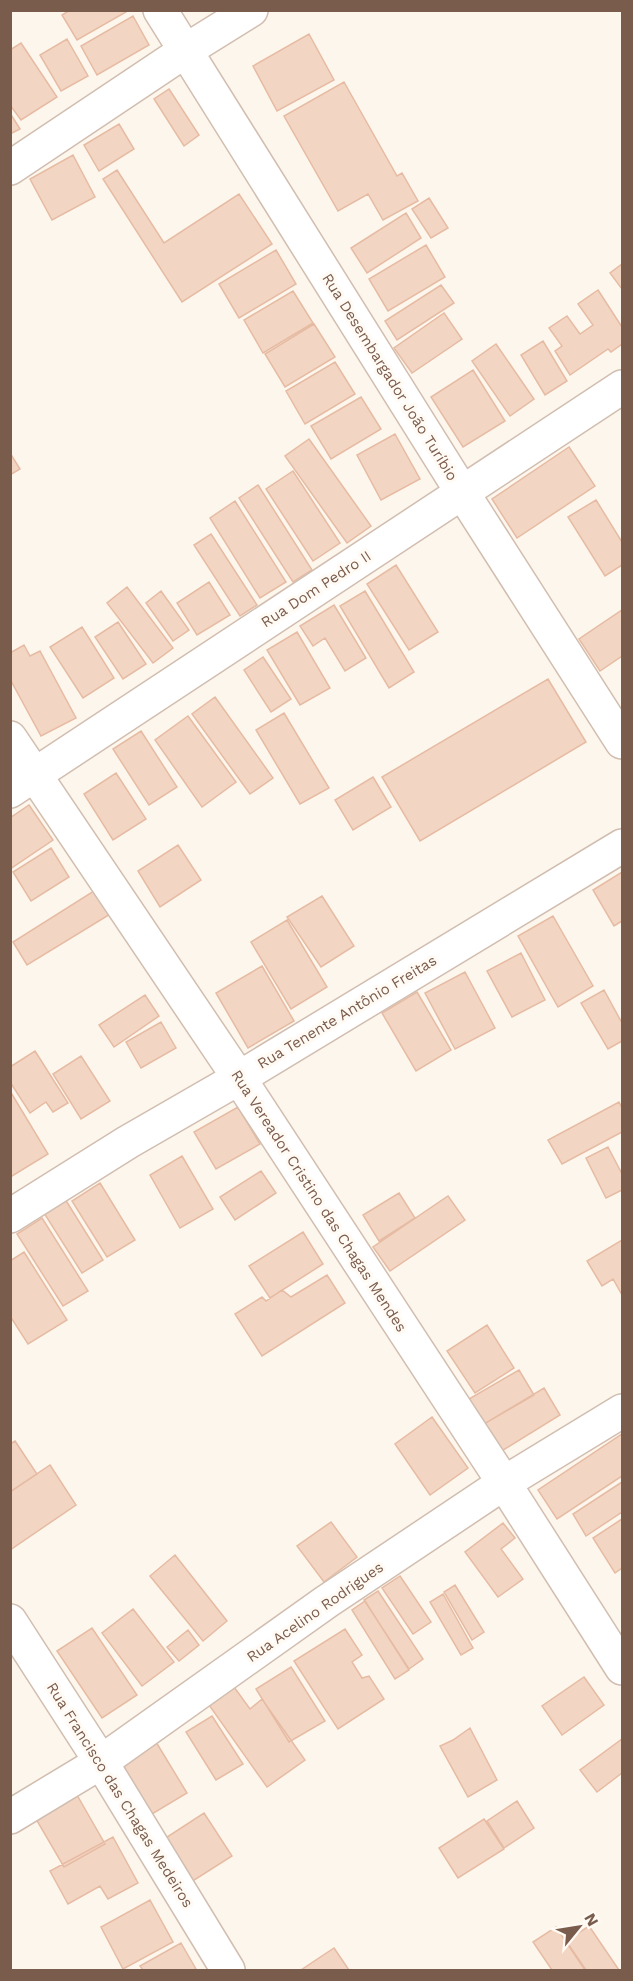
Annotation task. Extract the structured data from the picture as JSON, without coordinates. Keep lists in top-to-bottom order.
{
  "streets": {
    "street": [
      "Rua Desembargador João Turíbio",
      "Rua Dom Pedro II",
      "Rua Tenente Antônio Freitas",
      "Rua Vereador Cristino das Chagas Mendes",
      "Rua Acelino Rodrigues",
      "Rua Francisco das Chagas Medeiros"
    ]
  },
  "crossings": [
    ["Rua Desembargador João Turíbio", "Rua Dom Pedro II"],
    ["Rua Dom Pedro II", "Rua Vereador Cristino das Chagas Mendes"],
    ["Rua Tenente Antônio Freitas", "Rua Vereador Cristino das Chagas Mendes"],
    ["Rua Vereador Cristino das Chagas Mendes", "Rua Acelino Rodrigues"],
    ["Rua Acelino Rodrigues", "Rua Francisco das Chagas Medeiros"]
  ],
  "north": "top right"
}
